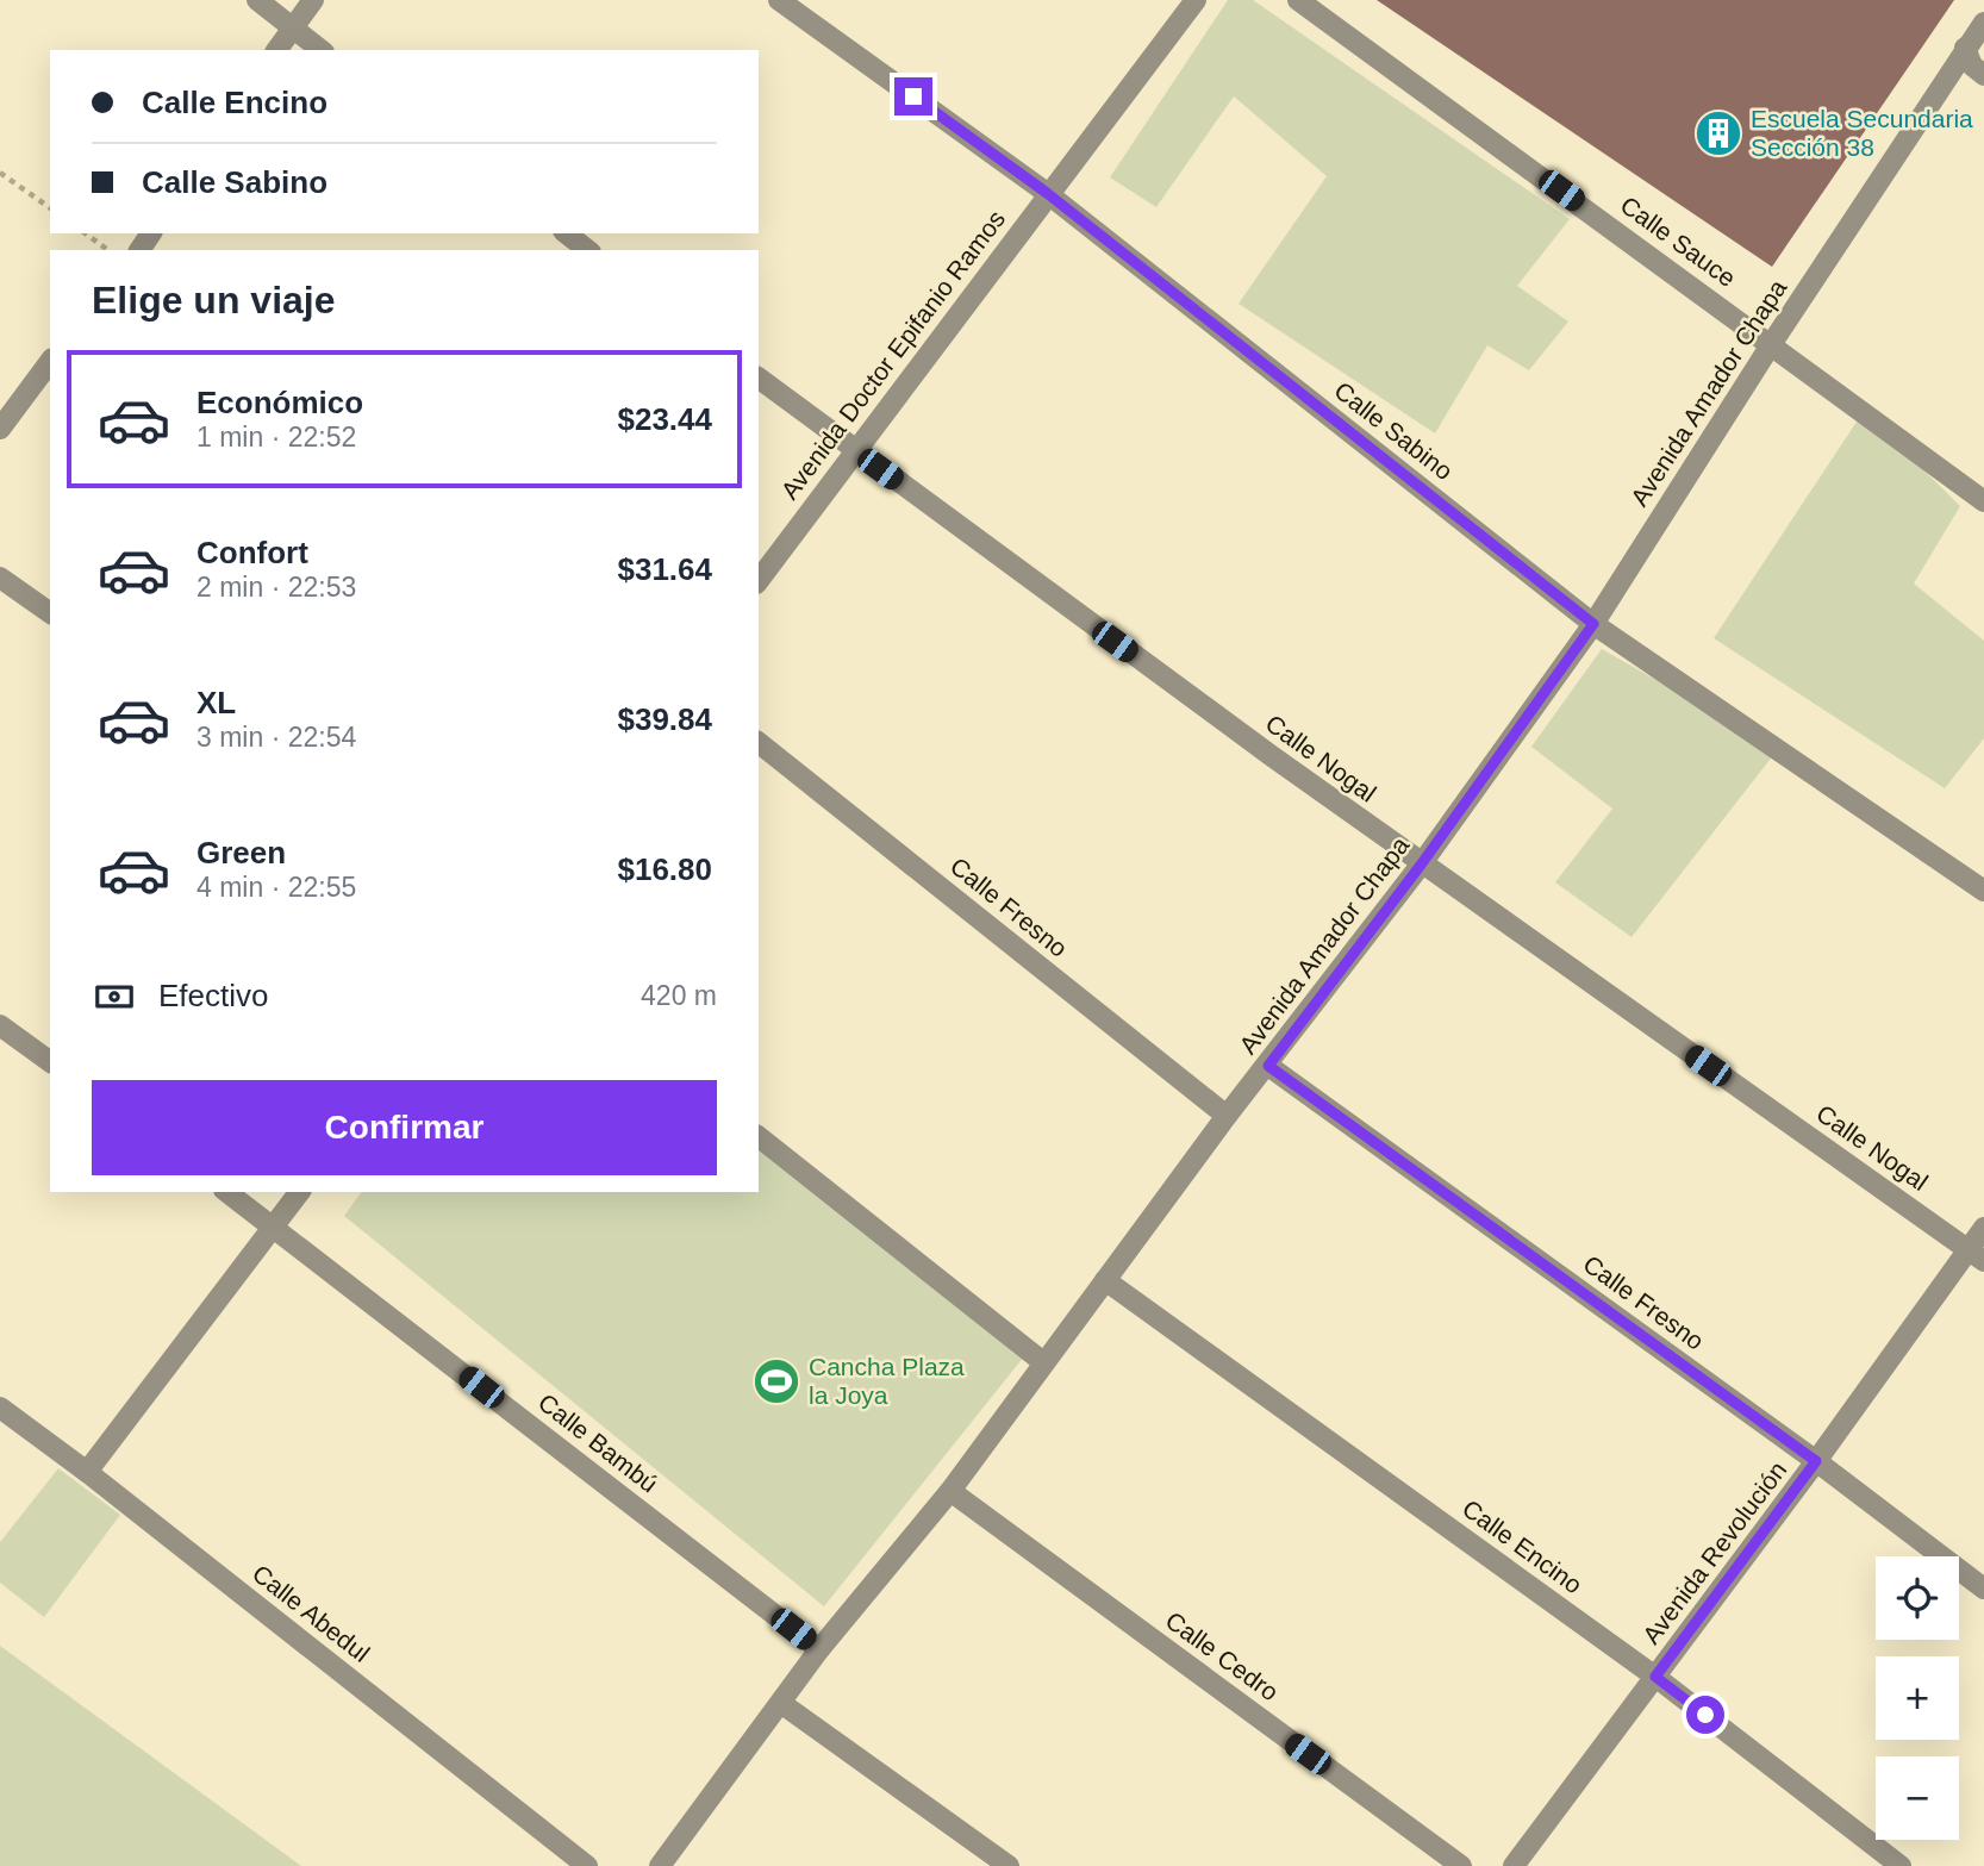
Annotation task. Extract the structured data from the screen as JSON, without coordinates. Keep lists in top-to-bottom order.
{
  "streets": {
    "street": [
      "Calle Sauce",
      "Avenida Doctor Epifanio Ramos",
      "Avenida Amador Chapa",
      "Calle Sabino",
      "Calle Nogal",
      "Calle Fresno",
      "Calle Bambú",
      "Calle Encino",
      "Avenida Revolución",
      "Calle Abedul",
      "Calle Cedro"
    ]
  },
  "crossings": [
    ["Calle Sauce", "Avenida Amador Chapa"],
    ["Avenida Doctor Epifanio Ramos", "Calle Sabino"],
    ["Avenida Doctor Epifanio Ramos", "Calle Nogal"],
    ["Avenida Amador Chapa", "Calle Sabino"],
    ["Avenida Amador Chapa", "Calle Nogal"],
    ["Avenida Amador Chapa", "Calle Fresno"],
    ["Avenida Amador Chapa", "Calle Bambú"],
    ["Avenida Amador Chapa", "Calle Encino"],
    ["Avenida Amador Chapa", "Calle Cedro"],
    ["Calle Nogal", "Avenida Revolución"],
    ["Calle Fresno", "Avenida Revolución"],
    ["Calle Encino", "Avenida Revolución"]
  ],
  "places": {
    "building": ["Escuela Secundaria Sección 38"],
    "sports": ["Cancha Plaza la Joya"]
  },
  "page": {
    "banner": ["Calle Encino", "Calle Sabino"],
    "heading": "Elige un viaje",
    "list": [
      {
        "name": "Económico",
        "note": "1 min · 22:52",
        "value": "$23.44"
      },
      {
        "name": "Confort",
        "note": "2 min · 22:53",
        "value": "$31.64"
      },
      {
        "name": "XL",
        "note": "3 min · 22:54",
        "value": "$39.84"
      },
      {
        "name": "Green",
        "note": "4 min · 22:55",
        "value": "$16.80"
      }
    ],
    "pay": ["Efectivo", "420 m"],
    "buttons": "Confirmar",
    "map_buttons": ["+", "−"]
  }
}
